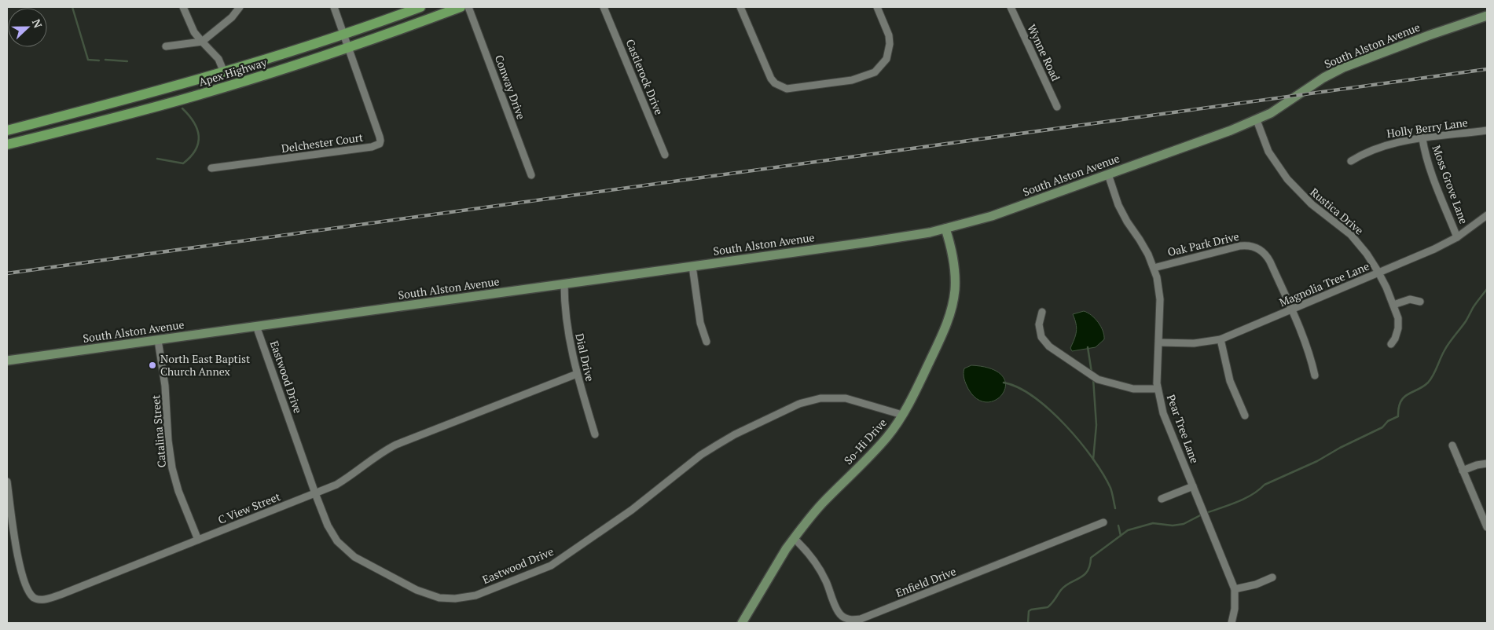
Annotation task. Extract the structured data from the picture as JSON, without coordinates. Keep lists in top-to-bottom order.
{
  "streets": {
    "main road": ["Apex Highway"],
    "street": [
      "South Alston Avenue",
      "Wynne Road",
      "Castlerock Drive",
      "Conway Drive",
      "Holly Berry Lane",
      "Delchester Court",
      "Moss Grove Lane",
      "Rustica Drive",
      "Oak Park Drive",
      "Magnolia Tree Lane",
      "Dial Drive",
      "Eastwood Drive",
      "Pear Tree Lane",
      "Catalina Street",
      "So-Hi Drive",
      "C View Street",
      "Enfield Drive"
    ]
  },
  "crossings": [
    ["South Alston Avenue", "Rustica Drive"],
    ["South Alston Avenue", "Dial Drive"],
    ["South Alston Avenue", "Eastwood Drive"],
    ["South Alston Avenue", "Pear Tree Lane"],
    ["South Alston Avenue", "Catalina Street"],
    ["South Alston Avenue", "So-Hi Drive"],
    ["Apex Highway", "Delchester Court"],
    ["Holly Berry Lane", "Moss Grove Lane"],
    ["Moss Grove Lane", "Magnolia Tree Lane"],
    ["Rustica Drive", "Magnolia Tree Lane"],
    ["Oak Park Drive", "Magnolia Tree Lane"],
    ["Oak Park Drive", "Pear Tree Lane"],
    ["Magnolia Tree Lane", "Pear Tree Lane"],
    ["Dial Drive", "C View Street"],
    ["Eastwood Drive", "So-Hi Drive"],
    ["Eastwood Drive", "C View Street"],
    ["Catalina Street", "C View Street"],
    ["So-Hi Drive", "Enfield Drive"]
  ],
  "places": ["North East Baptist Church Annex"],
  "north": "right"
}
